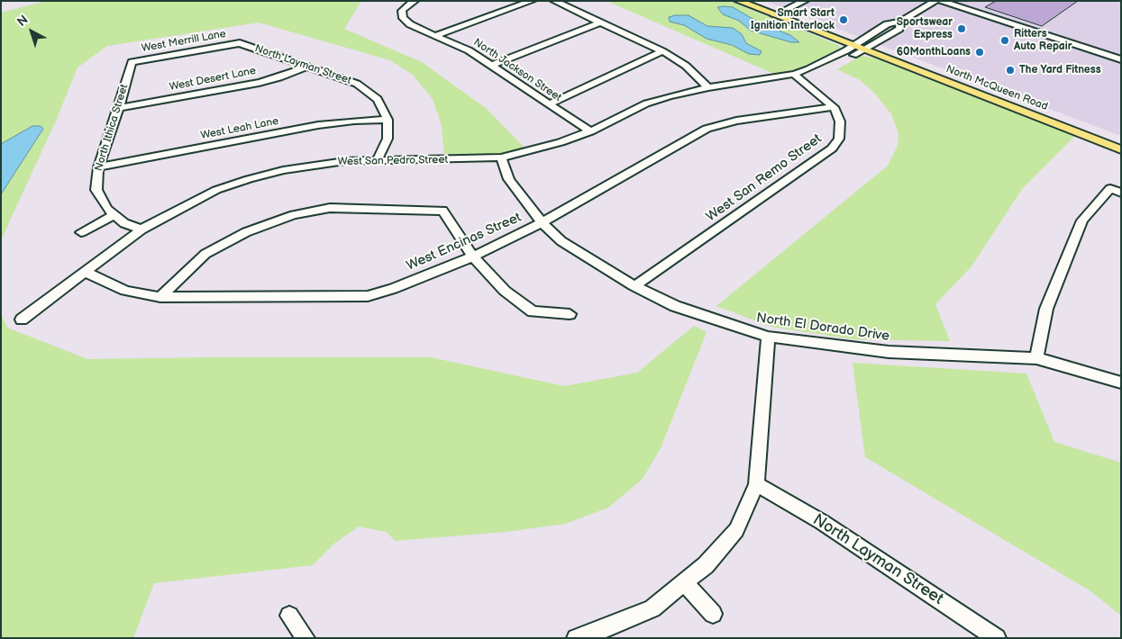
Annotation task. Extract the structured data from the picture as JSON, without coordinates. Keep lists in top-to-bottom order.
{
  "streets": {
    "main road": ["North McQueen Road"],
    "street": [
      "West Merrill Lane",
      "North Layman Street",
      "North Jackson Street",
      "West Desert Lane",
      "North Ithica Street",
      "West Leah Lane",
      "West San Pedro Street",
      "West San Remo Street",
      "West Encinas Street",
      "North El Dorado Drive"
    ]
  },
  "crossings": [
    ["West Merrill Lane", "North Layman Street"],
    ["West Merrill Lane", "North Ithica Street"],
    ["North Layman Street", "West Desert Lane"],
    ["North Layman Street", "West Leah Lane"],
    ["North Layman Street", "West San Pedro Street"],
    ["North Jackson Street", "West San Pedro Street"],
    ["West Desert Lane", "North Ithica Street"],
    ["North McQueen Road", "West San Pedro Street"],
    ["North Ithica Street", "West Leah Lane"],
    ["North Ithica Street", "West San Pedro Street"],
    ["West San Pedro Street", "West Encinas Street"],
    ["West San Pedro Street", "North El Dorado Drive"],
    ["West San Remo Street", "West Encinas Street"],
    ["West San Remo Street", "North El Dorado Drive"],
    ["West Encinas Street", "North El Dorado Drive"]
  ],
  "places": [
    "Smart Start Ignition Interlock",
    "Sportswear Express",
    "Ritters Auto Repair",
    "60MonthLoans",
    "The Yard Fitness"
  ],
  "north": "top left"
}
